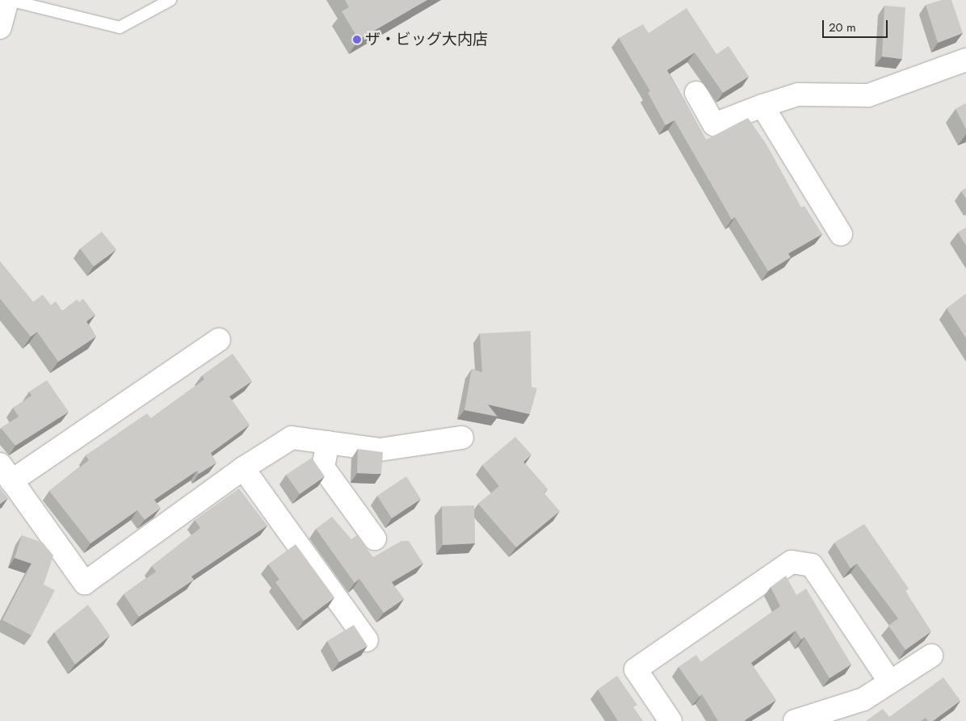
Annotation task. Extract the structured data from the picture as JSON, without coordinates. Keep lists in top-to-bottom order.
{
  "places": ["ザ・ビッグ大内店"],
  "scale_bar": "20 m"
}
